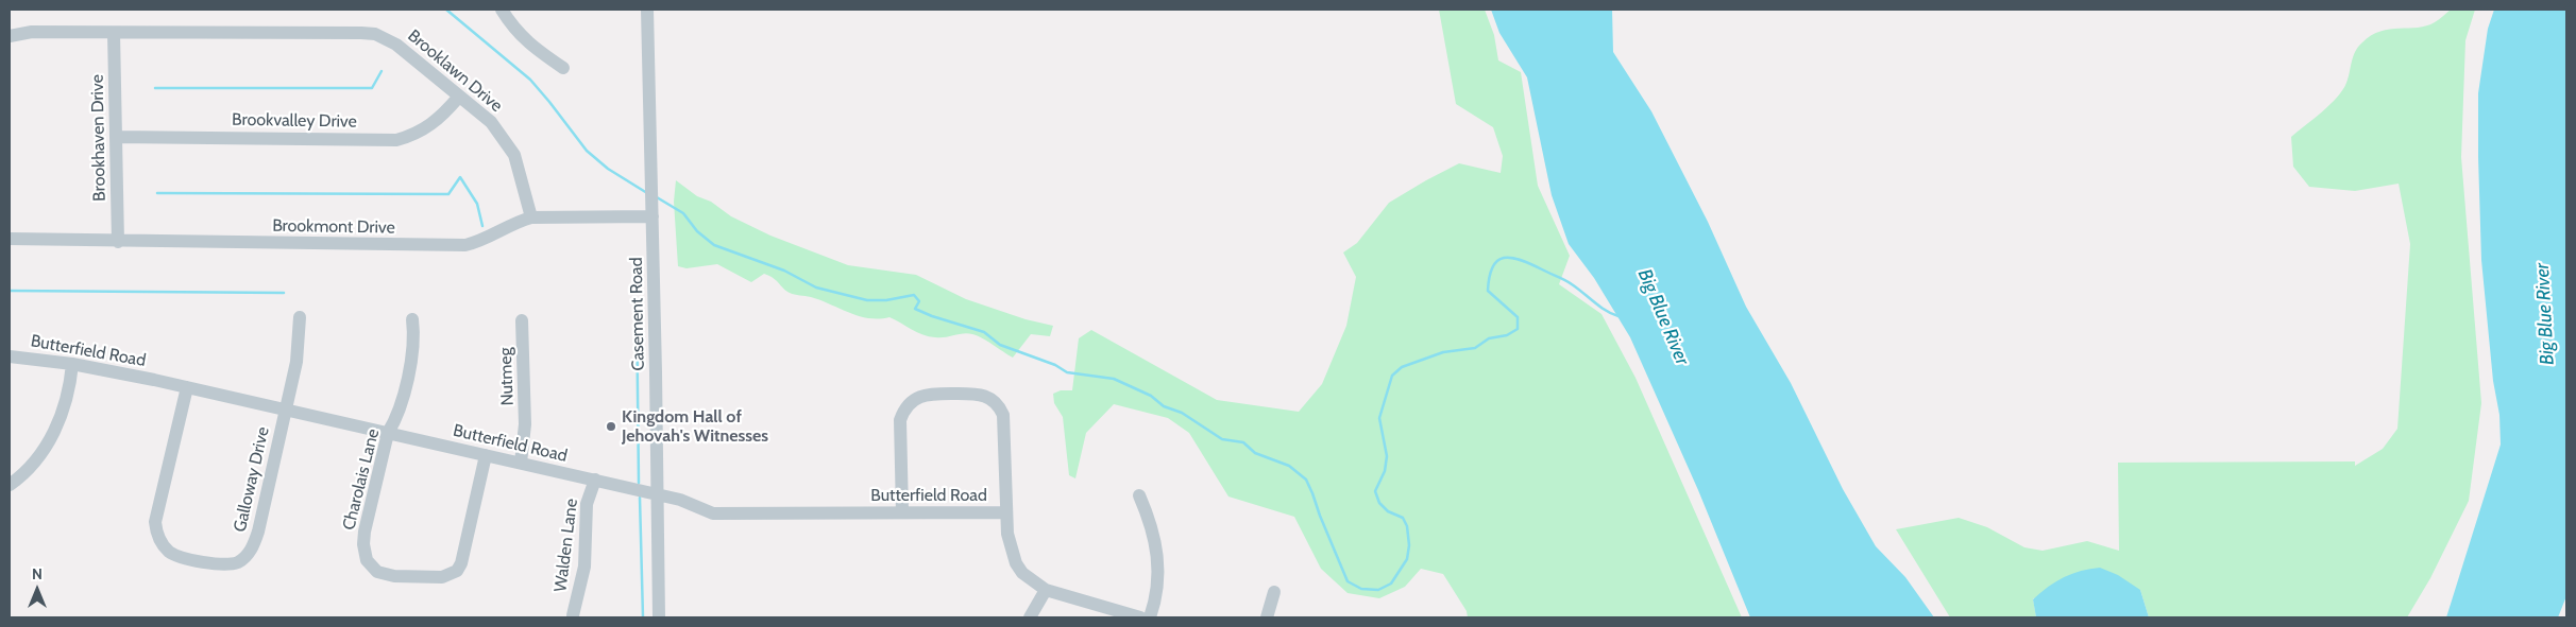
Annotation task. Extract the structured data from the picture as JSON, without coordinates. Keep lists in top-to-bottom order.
{
  "streets": {
    "street": [
      "Brooklawn Drive",
      "Brookvalley Drive",
      "Brookhaven Drive",
      "Brookmont Drive",
      "Casement Road",
      "Butterfield Road",
      "Nutmeg",
      "Galloway Drive",
      "Charolais Lane",
      "Walden Lane"
    ]
  },
  "crossings": [
    ["Brooklawn Drive", "Brookvalley Drive"],
    ["Brooklawn Drive", "Brookhaven Drive"],
    ["Brooklawn Drive", "Brookmont Drive"],
    ["Brookvalley Drive", "Brookhaven Drive"],
    ["Brookhaven Drive", "Brookmont Drive"],
    ["Brookmont Drive", "Casement Road"],
    ["Casement Road", "Butterfield Road"],
    ["Butterfield Road", "Nutmeg"],
    ["Butterfield Road", "Galloway Drive"],
    ["Butterfield Road", "Charolais Lane"],
    ["Butterfield Road", "Walden Lane"]
  ],
  "water": ["Big Blue River"],
  "places": ["Kingdom Hall of Jehovah's Witnesses"],
  "north": "top"
}
